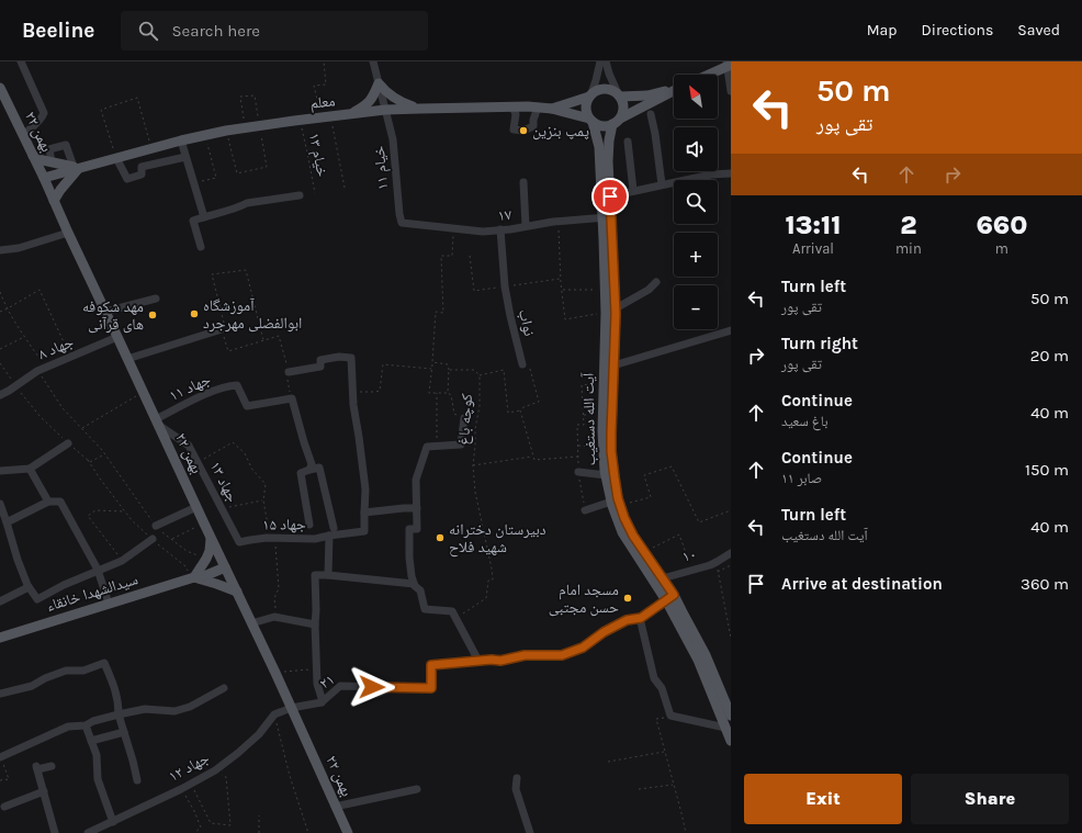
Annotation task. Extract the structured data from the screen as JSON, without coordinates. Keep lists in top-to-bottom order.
{
  "streets": {
    "main road": [
      "معلم",
      "۲۲ بهمن",
      "آیت الله دستغیب",
      "سیدالشهدا خانقاء"
    ],
    "street": [
      "خیام ۱۱",
      "۱۷",
      "نواب",
      "جهاد ۸",
      "جهاد ۱۱",
      "جهاد ۱۳",
      "جهاد ۱۵",
      "۱۰",
      "۲۱",
      "جهاد ۱۲"
    ],
    "path": ["خیام ۱۳", "کوچه باغ"]
  },
  "crossings": [
    ["معلم", "۲۲ بهمن"],
    ["معلم", "خیام ۱۳"],
    ["معلم", "خیام ۱۱"],
    ["۲۲ بهمن", "جهاد ۸"],
    ["۲۲ بهمن", "جهاد ۱۱"],
    ["۲۲ بهمن", "جهاد ۱۳"],
    ["۲۲ بهمن", "سیدالشهدا خانقاء"],
    ["۲۲ بهمن", "۲۱"],
    ["خیام ۱۱", "۱۷"],
    ["۱۷", "نواب"],
    ["۱۷", "آیت الله دستغیب"],
    ["جهاد ۱۱", "جهاد ۱۳"],
    ["آیت الله دستغیب", "۱۰"],
    ["جهاد ۱۳", "جهاد ۱۵"]
  ],
  "places": [
    "پمپ بنزین",
    "آموزشگاه ابوالفضلی مهرجرد",
    "مهد شکوفه های قرآنی",
    "دبیرستان دخترانه شهید فلاح",
    "مسجد امام حسن مجتبی"
  ],
  "north": "top left",
  "page": {
    "header": "Beeline",
    "search": "Search here",
    "nav": ["Map", "Directions", "Saved"],
    "turn": ["50 m", "تقی پور"],
    "map_buttons": ["+", "−"],
    "eta": [
      "13:11",
      "Arrival",
      "2",
      "min",
      "660",
      "m"
    ],
    "list": [
      {
        "name": "Turn left",
        "note": "تقی پور",
        "value": "50 m"
      },
      {
        "name": "Turn right",
        "note": "تقی پور",
        "value": "20 m"
      },
      {
        "name": "Continue",
        "note": "باغ سعید",
        "value": "40 m"
      },
      {
        "name": "Continue",
        "note": "صابر ۱۱",
        "value": "150 m"
      },
      {
        "name": "Turn left",
        "note": "آیت الله دستغیب",
        "value": "40 m"
      },
      {
        "name": "Arrive at destination",
        "value": "360 m"
      }
    ],
    "buttons": ["Exit", "Share"]
  }
}
